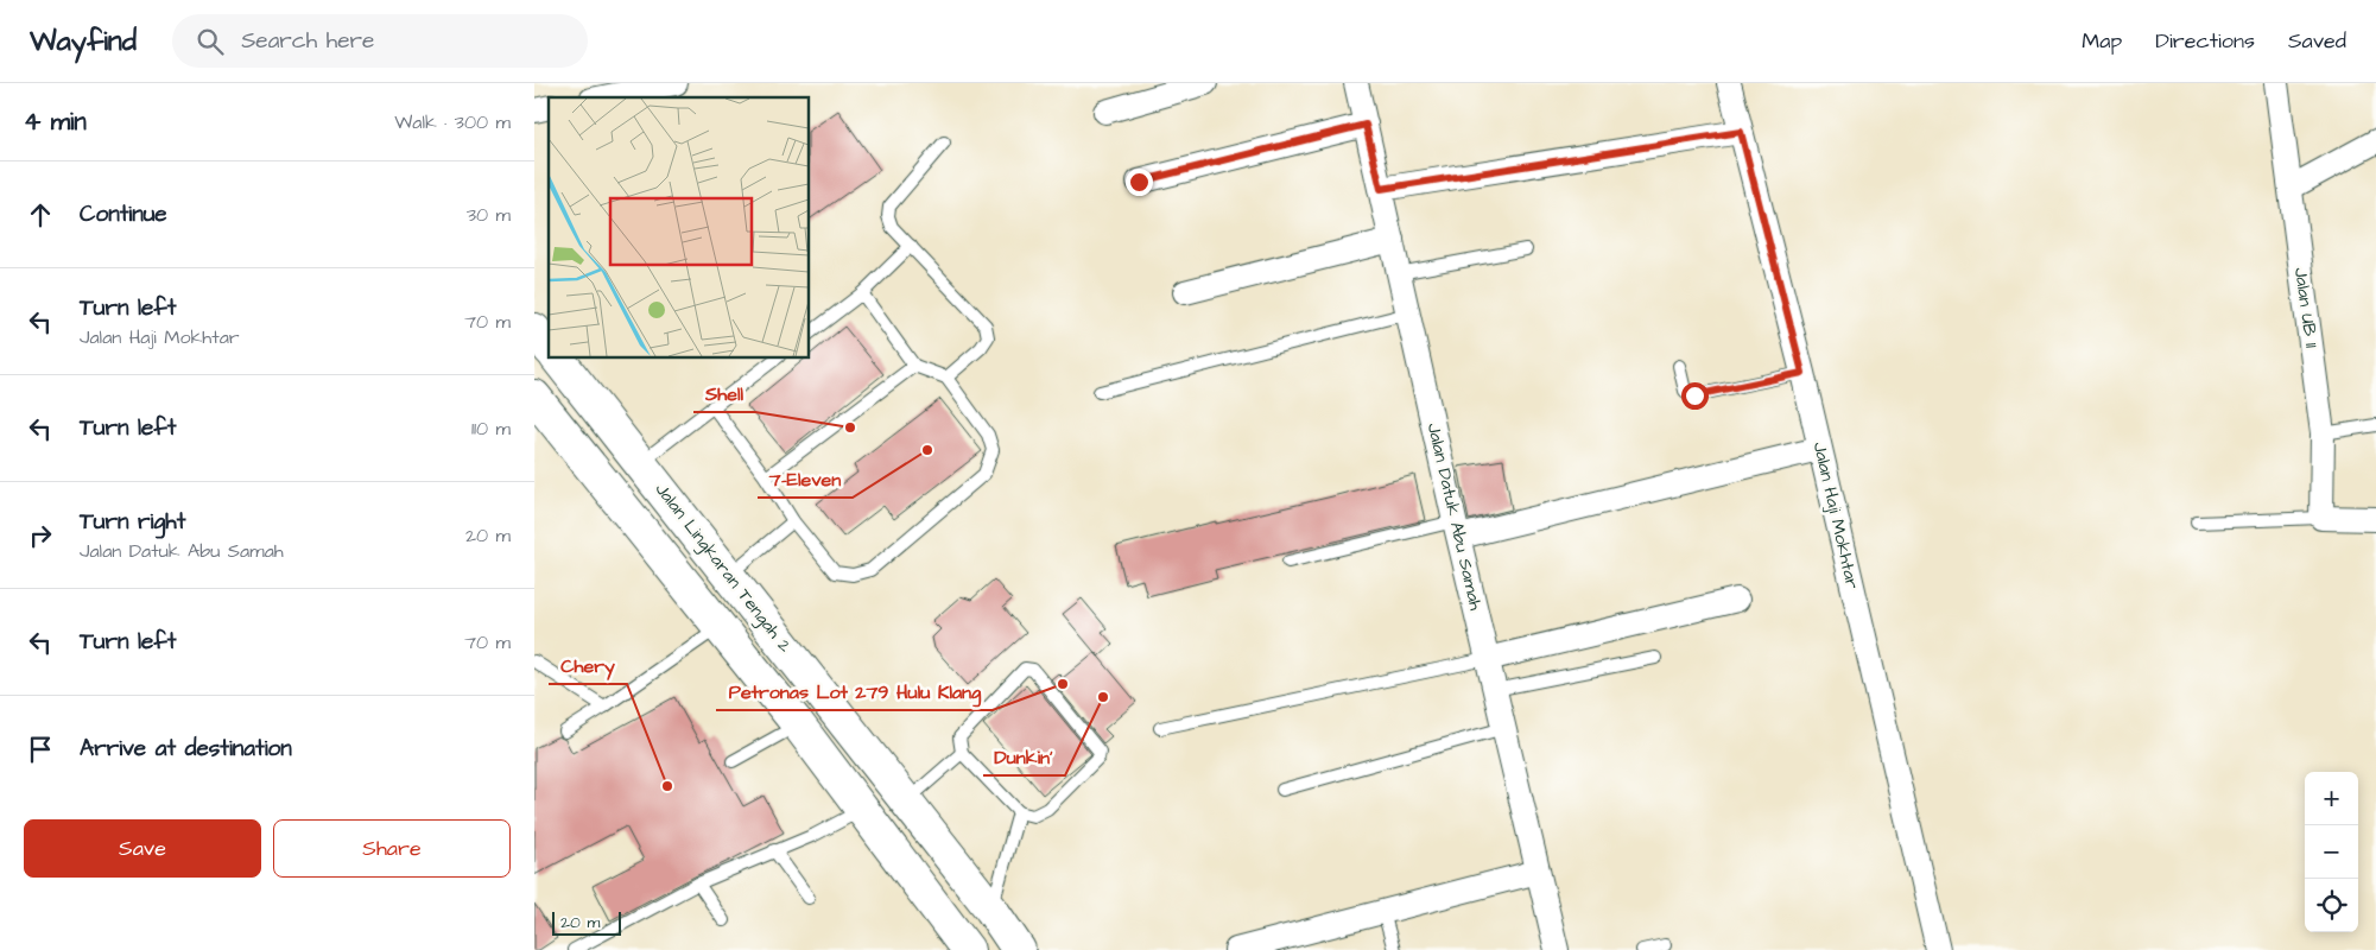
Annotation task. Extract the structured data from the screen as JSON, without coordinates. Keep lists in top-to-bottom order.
{
  "streets": {
    "highway": ["Jalan Lingkaran Tengah 2"],
    "street": ["Jalan UB 11", "Jalan Haji Mokhtar", "Jalan Datuk Abu Samah"]
  },
  "places": [
    "Shell",
    "7-Eleven",
    "Petronas Lot 279 Hulu Klang",
    "Dunkin'",
    "Chery"
  ],
  "scale_bar": "20 m",
  "page": {
    "header": "Wayfind",
    "search": "Search here",
    "nav": ["Map", "Directions", "Saved"],
    "heading": ["4 min", "Walk · 300 m"],
    "list": [
      ["Continue", "30 m"],
      ["Turn left", "Jalan Haji Mokhtar", "70 m"],
      ["Turn left", "110 m"],
      ["Turn right", "Jalan Datuk Abu Samah", "20 m"],
      ["Turn left", "70 m"],
      "Arrive at destination"
    ],
    "map_buttons": ["+", "−"],
    "buttons": ["Save", "Share"],
    "scale": "20 m"
  }
}
